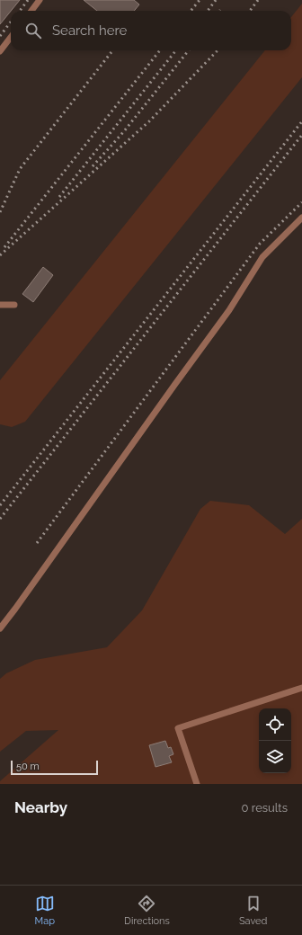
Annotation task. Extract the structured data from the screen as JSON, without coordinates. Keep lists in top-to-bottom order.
{
  "scale_bar": "50 m",
  "page": {
    "search": "Search here",
    "scale": "50 m",
    "heading": ["Nearby", "0 results"],
    "nav": ["Map", "Directions", "Saved"]
  }
}
